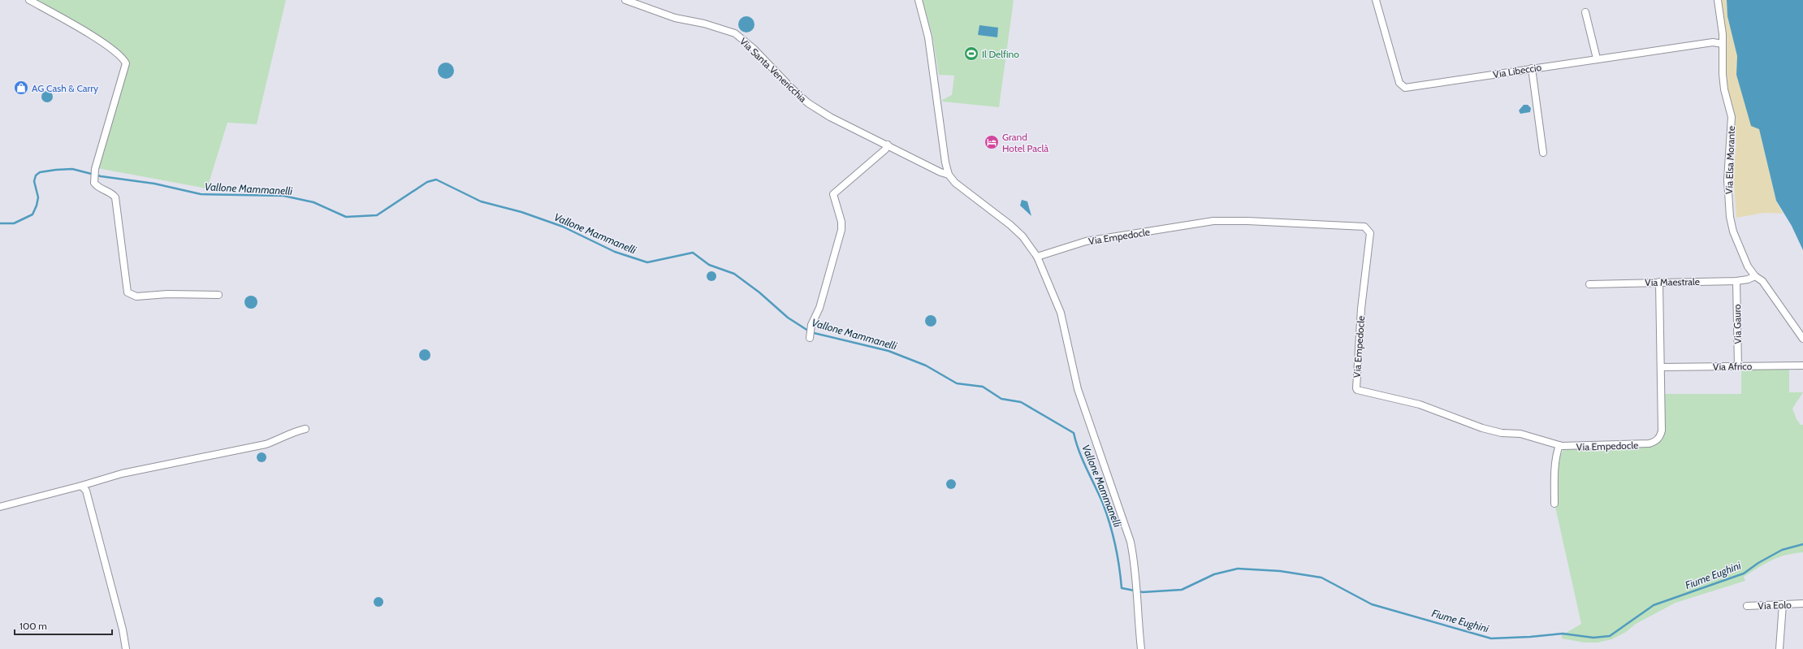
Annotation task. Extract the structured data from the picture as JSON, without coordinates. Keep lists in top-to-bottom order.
{
  "streets": {
    "street": [
      "Via Santa Venericchia",
      "Via Libeccio",
      "Via Elsa Morante",
      "Via Empedocle",
      "Via Maestrale",
      "Via Gauro",
      "Via Africo",
      "Via Eolo"
    ]
  },
  "crossings": [
    ["Via Libeccio", "Via Elsa Morante"],
    ["Via Elsa Morante", "Via Maestrale"],
    ["Via Empedocle", "Via Maestrale"],
    ["Via Empedocle", "Via Africo"],
    ["Via Maestrale", "Via Gauro"],
    ["Via Gauro", "Via Africo"]
  ],
  "water": ["Vallone Mammanelli", "Fiume Eughini"],
  "places": {
    "sports": ["Il Delfino"],
    "shop": ["AG Cash & Carry"],
    "hotel": ["Grand Hotel Paclà"]
  },
  "scale_bar": "100 m"
}
